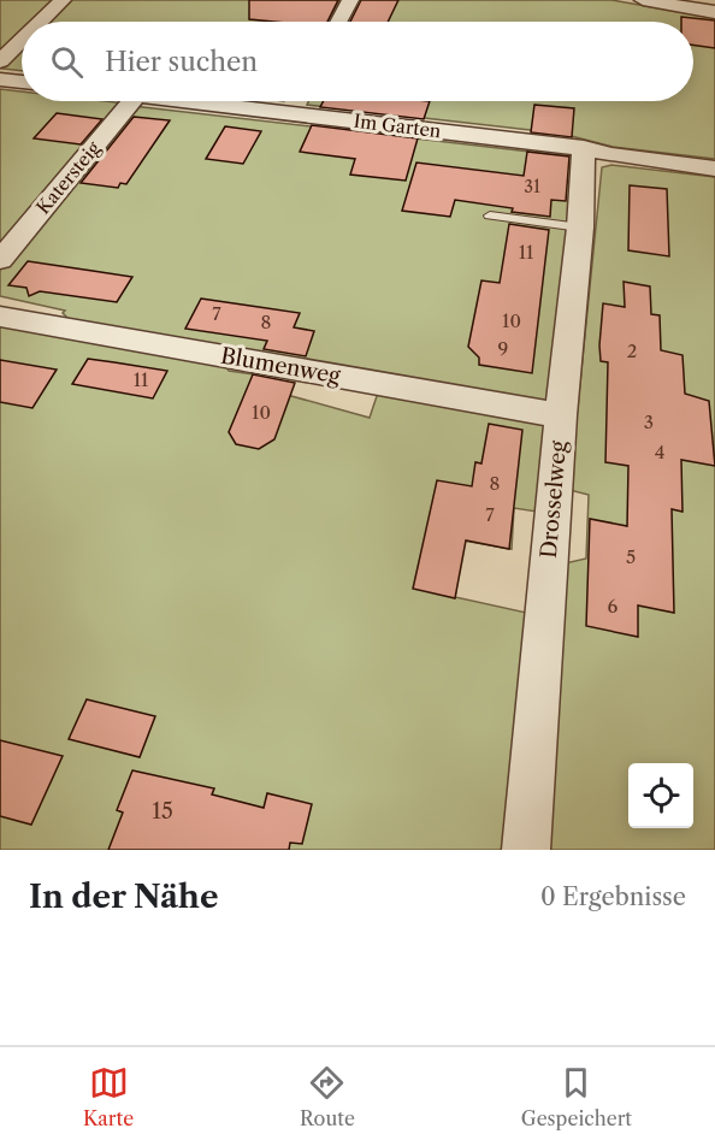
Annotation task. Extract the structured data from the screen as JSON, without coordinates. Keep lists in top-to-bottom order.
{
  "streets": {
    "street": [
      "Im Garten",
      "Katersteig",
      "Blumenweg",
      "Drosselweg"
    ]
  },
  "crossings": [
    ["Im Garten", "Drosselweg"],
    ["Blumenweg", "Drosselweg"]
  ],
  "house_numbers": [
    "31",
    "11",
    "7",
    "10",
    "8",
    "9",
    "2",
    "11",
    "10",
    "3",
    "4",
    "8",
    "7",
    "5",
    "6",
    "15"
  ],
  "page": {
    "search": "Hier suchen",
    "heading": ["In der Nähe", "0 Ergebnisse"],
    "nav": ["Karte", "Route", "Gespeichert"]
  }
}
